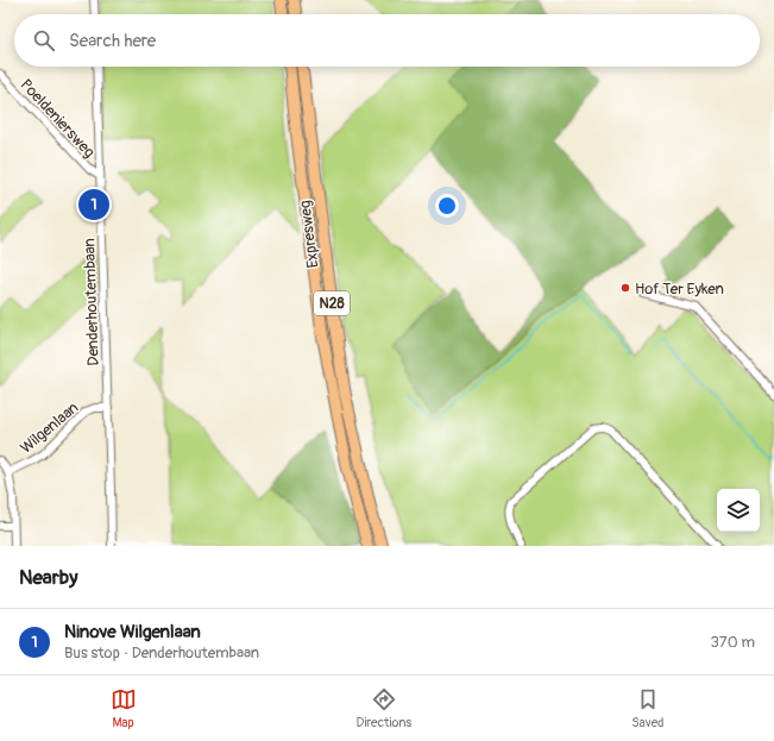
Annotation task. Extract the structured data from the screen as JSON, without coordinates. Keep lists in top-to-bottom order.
{
  "streets": {
    "highway": ["Expresweg", "N28"],
    "street": ["Poeldeniersweg", "Denderhoutembaan", "Wilgenlaan"]
  },
  "crossings": [
    ["Poeldeniersweg", "Denderhoutembaan"],
    ["Denderhoutembaan", "Wilgenlaan"]
  ],
  "places": ["Hof Ter Eyken"],
  "page": {
    "search": "Search here",
    "pins": "1",
    "heading": "Nearby",
    "list": [
      {
        "mark": "1",
        "name": "Ninove Wilgenlaan",
        "note": "Bus stop · Denderhoutembaan",
        "value": "370 m"
      }
    ],
    "nav": ["Map", "Directions", "Saved"]
  }
}
